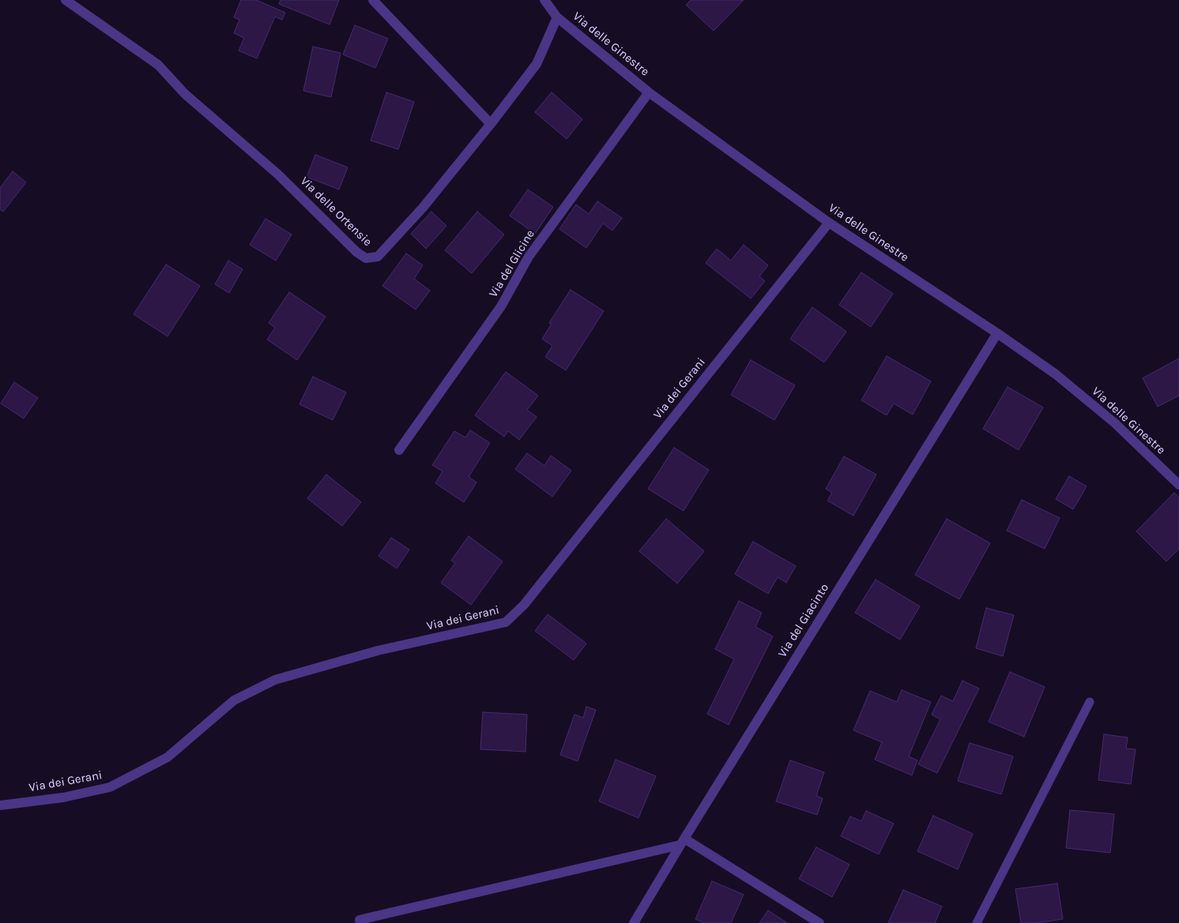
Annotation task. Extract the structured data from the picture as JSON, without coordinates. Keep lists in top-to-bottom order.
{
  "streets": {
    "street": [
      "Via delle Ginestre",
      "Via delle Ortensie",
      "Via del Glicine",
      "Via dei Gerani",
      "Via del Giacinto"
    ]
  },
  "crossings": [
    ["Via delle Ginestre", "Via delle Ortensie"],
    ["Via delle Ginestre", "Via del Glicine"],
    ["Via delle Ginestre", "Via dei Gerani"],
    ["Via delle Ginestre", "Via del Giacinto"]
  ]
}
